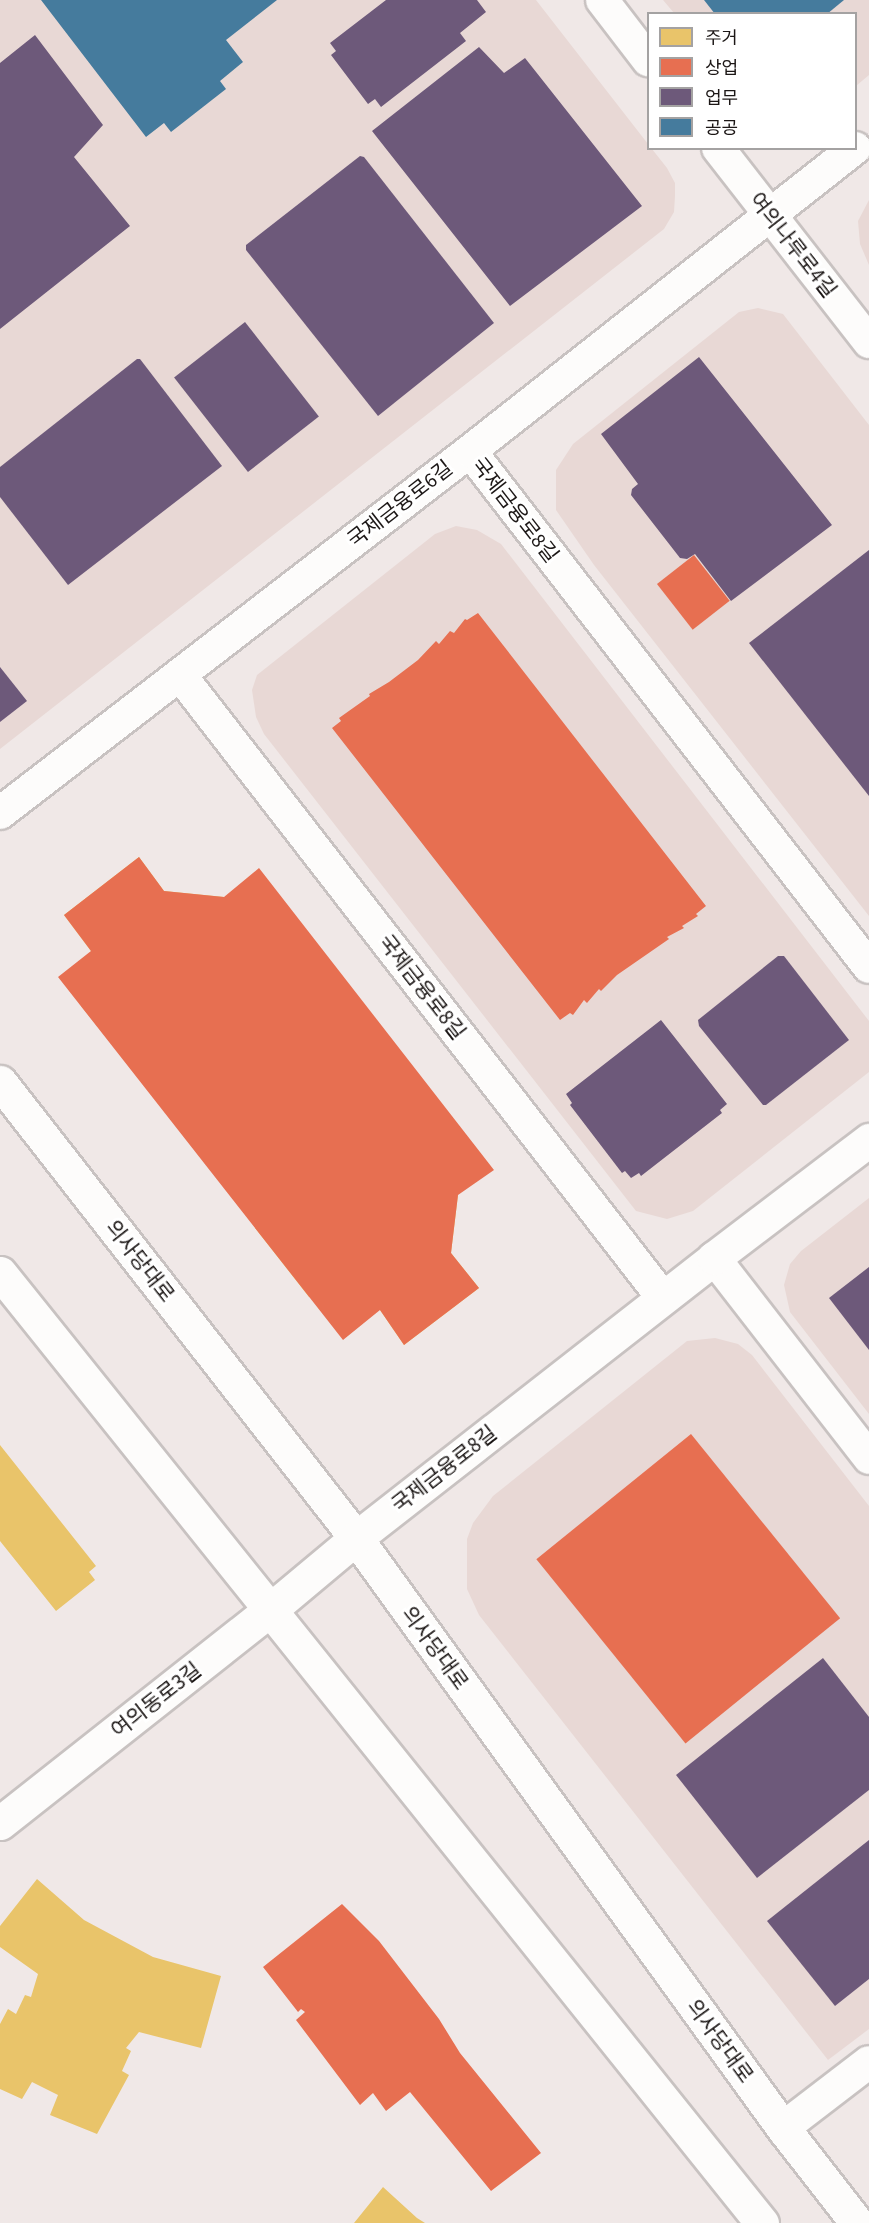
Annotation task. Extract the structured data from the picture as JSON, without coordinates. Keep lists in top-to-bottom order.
{
  "streets": {
    "main road": ["국제금융로8길", "의사당대로", "여의동로3길"],
    "street": ["여의나루로4길", "국제금융로6길"]
  },
  "crossings": [
    ["여의나루로4길", "국제금융로6길"],
    ["국제금융로6길", "국제금융로8길"],
    ["국제금융로8길", "의사당대로"],
    ["국제금융로8길", "여의동로3길"]
  ],
  "legend": [
    "주거",
    "상업",
    "업무",
    "공공"
  ]
}
